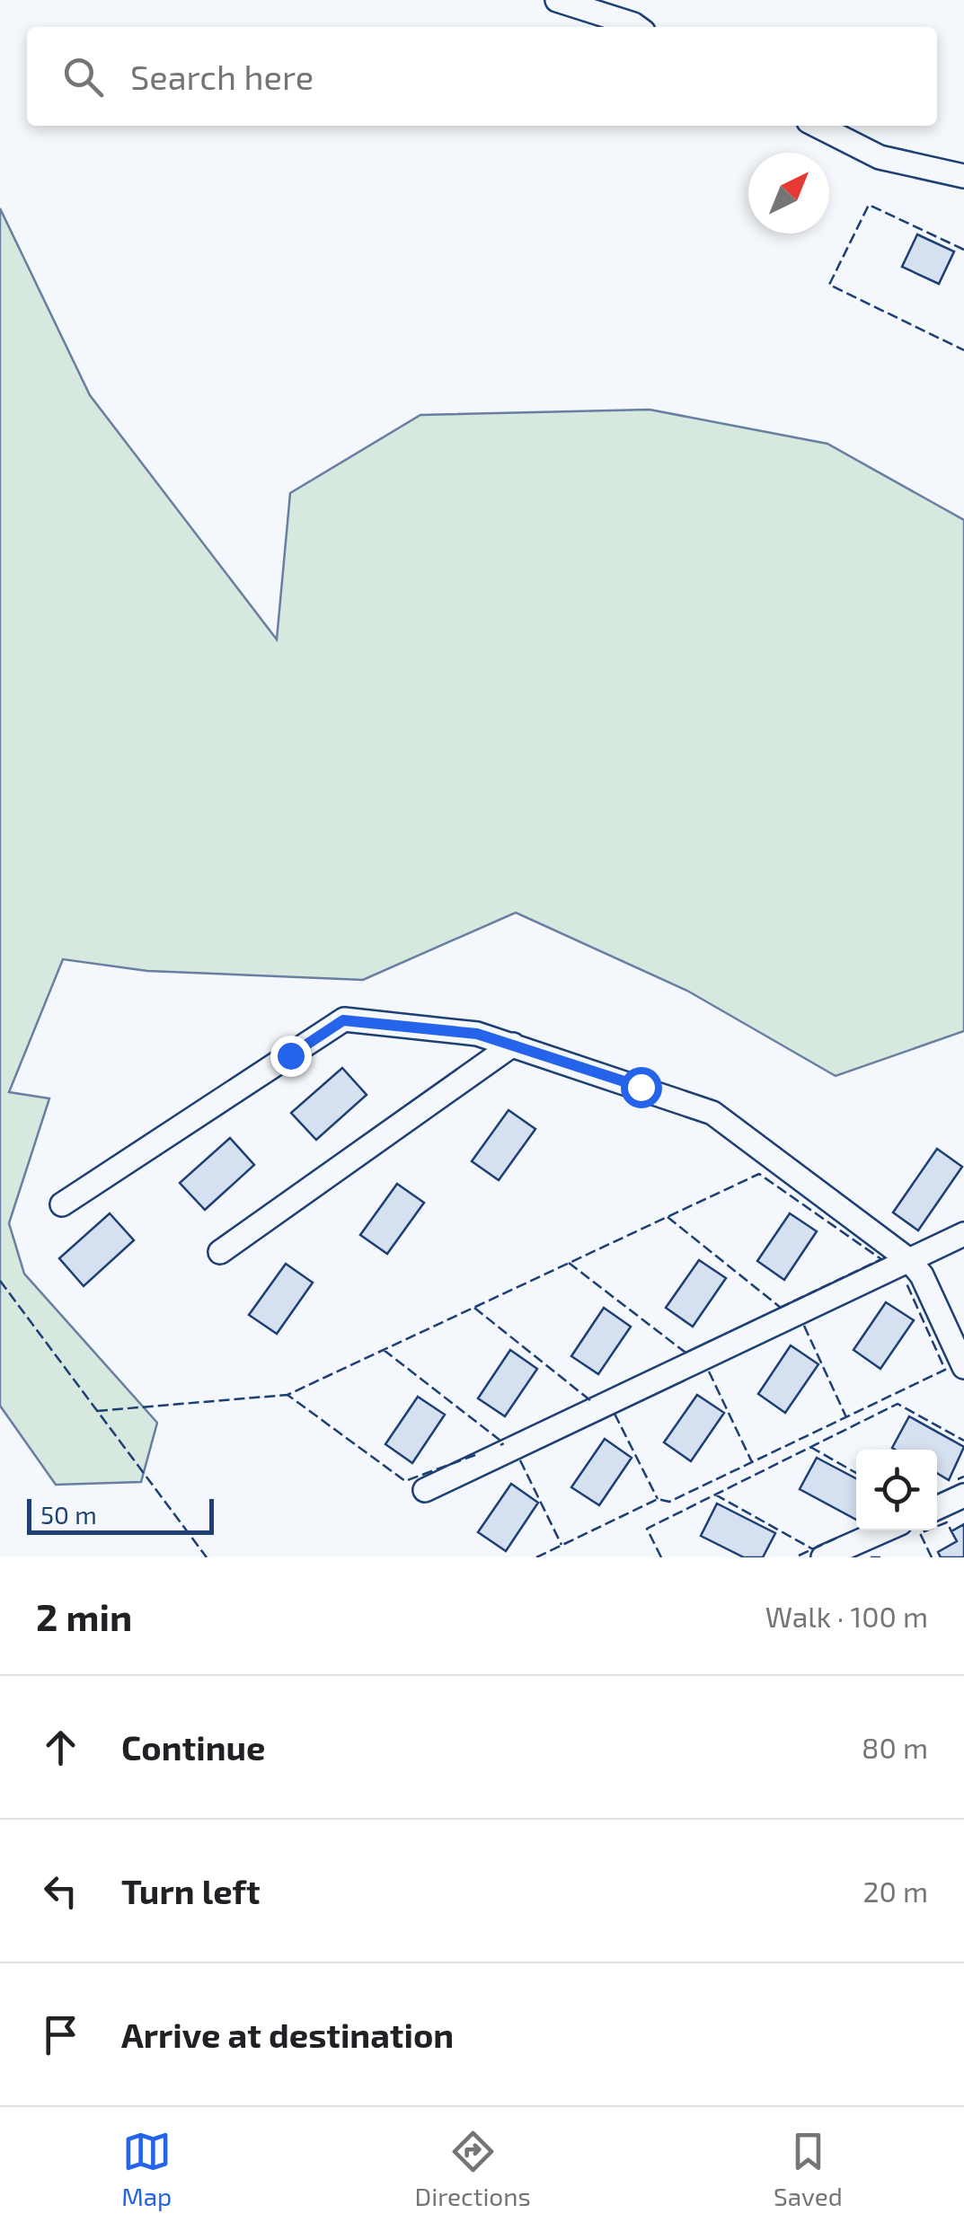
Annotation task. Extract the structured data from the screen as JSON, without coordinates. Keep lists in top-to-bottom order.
{
  "scale_bar": "50 m",
  "north": "top right",
  "page": {
    "search": "Search here",
    "scale": "50 m",
    "heading": ["2 min", "Walk · 100 m"],
    "list": [
      ["Continue", "80 m"],
      ["Turn left", "20 m"],
      "Arrive at destination"
    ],
    "nav": ["Map", "Directions", "Saved"]
  }
}
